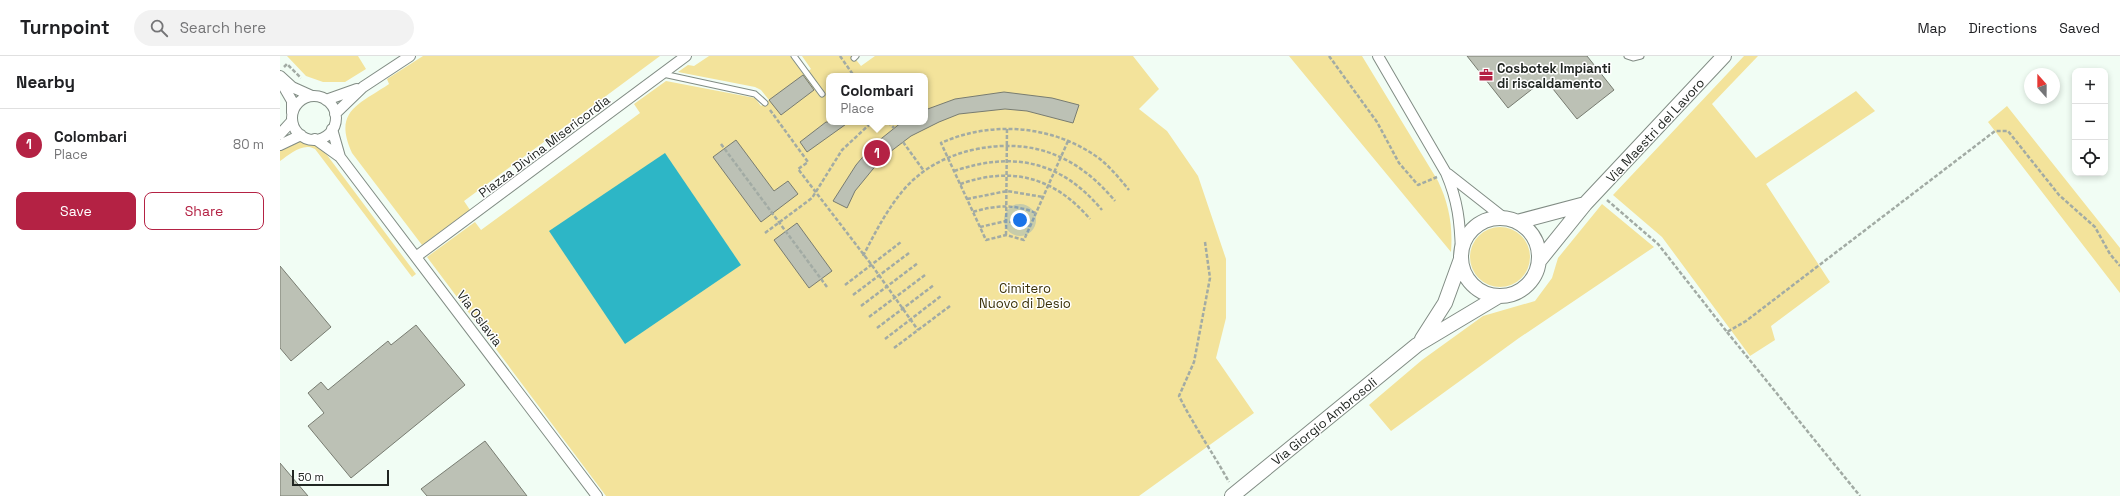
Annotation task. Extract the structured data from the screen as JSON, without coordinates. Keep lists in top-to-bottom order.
{
  "streets": {
    "main road": ["Via Maestri del Lavoro", "Via Giorgio Ambrosoli"],
    "street": ["Piazza Divina Misericordia", "Via Oslavia"]
  },
  "crossings": [
    ["Via Maestri del Lavoro", "Via Giorgio Ambrosoli"],
    ["Piazza Divina Misericordia", "Via Oslavia"]
  ],
  "parks": ["Cimitero Nuovo di Desio"],
  "places": {
    "office": ["Cosbotek Impianti di riscaldamento"]
  },
  "scale_bar": "50 m",
  "north": "top",
  "page": {
    "header": "Turnpoint",
    "search": "Search here",
    "nav": ["Map", "Directions", "Saved"],
    "heading": "Nearby",
    "map_buttons": ["+", "−"],
    "popup": ["Colombari", "Place"],
    "list": [
      {
        "mark": "1",
        "name": "Colombari",
        "note": "Place",
        "value": "80 m"
      }
    ],
    "pins": "1",
    "buttons": ["Save", "Share"],
    "scale": "50 m"
  }
}
